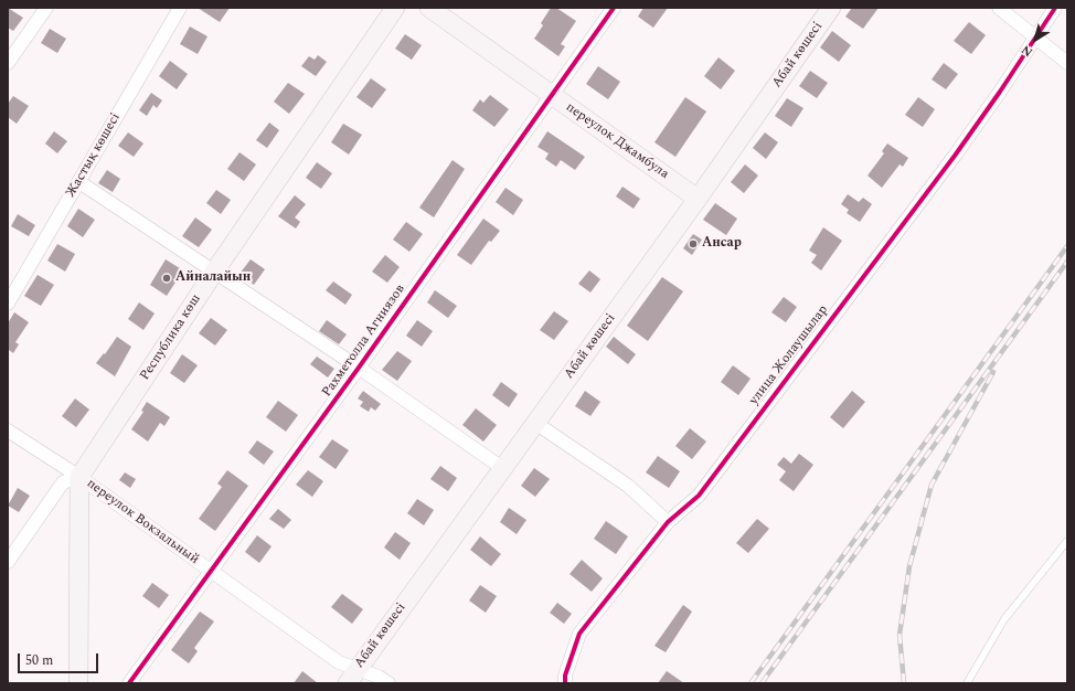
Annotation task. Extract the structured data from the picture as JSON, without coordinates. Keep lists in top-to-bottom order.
{
  "streets": {
    "main road": ["Абай көшесі", "переулок Джамбула", "Республика көш"],
    "street": [
      "Жастық көшесі",
      "Рахметолла Агниязов",
      "улица Жолаушылар",
      "переулок Вокзальный"
    ]
  },
  "crossings": [
    ["Абай көшесі", "переулок Джамбула"],
    ["Абай көшесі", "переулок Вокзальный"],
    ["переулок Джамбула", "Рахметолла Агниязов"],
    ["Республика көш", "переулок Вокзальный"],
    ["Рахметолла Агниязов", "переулок Вокзальный"]
  ],
  "places": ["Ансар", "Айналайын"],
  "scale_bar": "50 m",
  "north": "bottom left"
}
